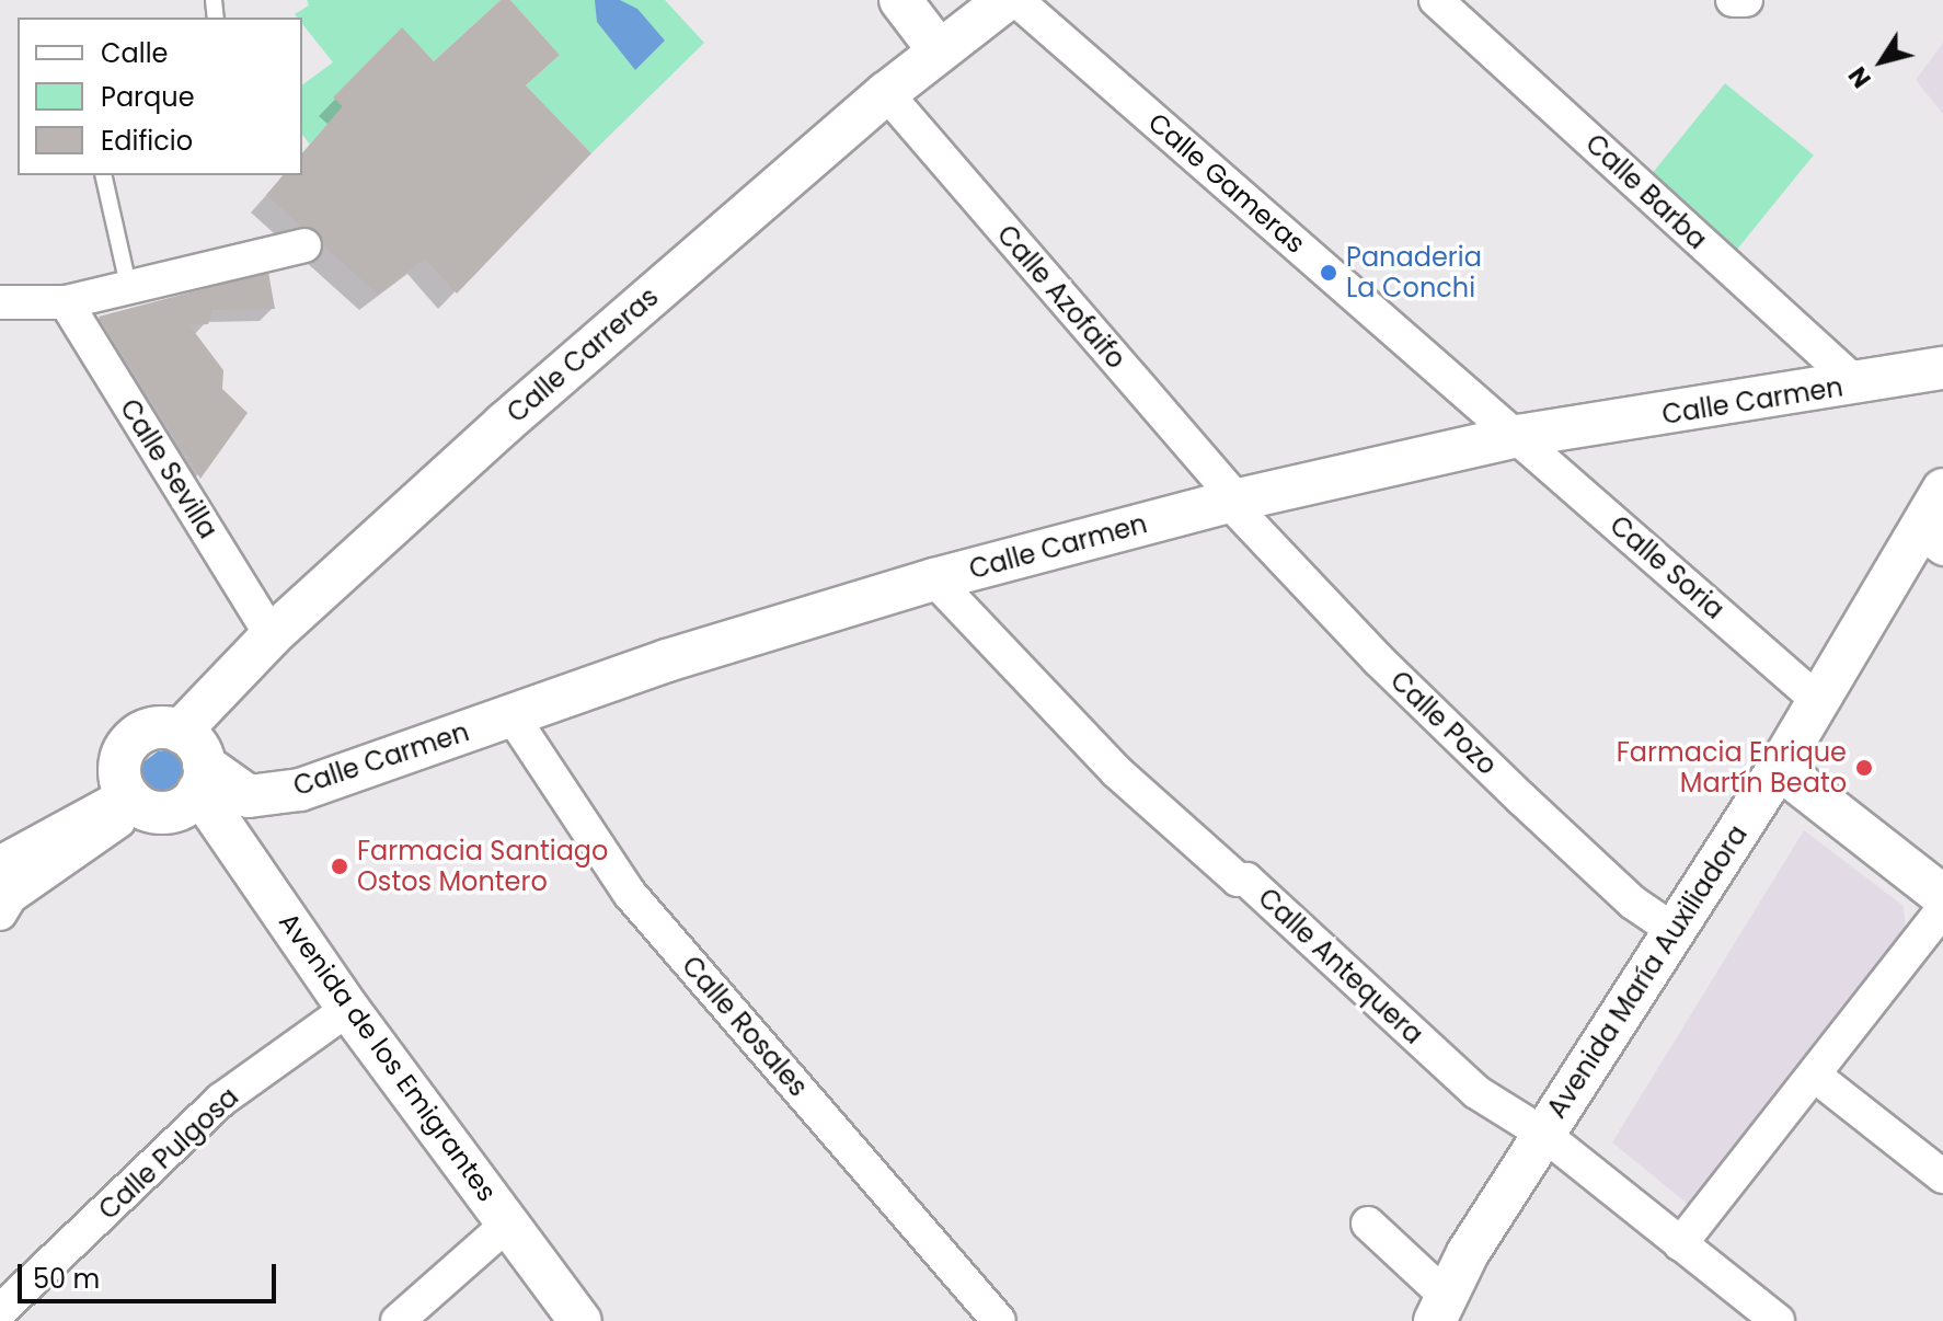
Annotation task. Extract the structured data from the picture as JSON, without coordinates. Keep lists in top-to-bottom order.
{
  "streets": {
    "street": [
      "Calle Gameras",
      "Calle Barba",
      "Calle Azofaifo",
      "Calle Carreras",
      "Calle Carmen",
      "Calle Sevilla",
      "Calle Soria",
      "Calle Pozo",
      "Calle Antequera",
      "Avenida María Auxiliadora",
      "Calle Rosales",
      "Avenida de los Emigrantes",
      "Calle Pulgosa"
    ]
  },
  "crossings": [
    ["Calle Gameras", "Calle Carmen"],
    ["Calle Gameras", "Calle Soria"],
    ["Calle Barba", "Calle Carmen"],
    ["Calle Azofaifo", "Calle Carreras"],
    ["Calle Azofaifo", "Calle Carmen"],
    ["Calle Azofaifo", "Calle Pozo"],
    ["Calle Carreras", "Calle Carmen"],
    ["Calle Carreras", "Calle Sevilla"],
    ["Calle Carreras", "Avenida de los Emigrantes"],
    ["Calle Carmen", "Calle Soria"],
    ["Calle Carmen", "Calle Pozo"],
    ["Calle Carmen", "Calle Antequera"],
    ["Calle Carmen", "Calle Rosales"],
    ["Calle Carmen", "Avenida de los Emigrantes"],
    ["Calle Soria", "Avenida María Auxiliadora"],
    ["Calle Pozo", "Avenida María Auxiliadora"],
    ["Calle Antequera", "Avenida María Auxiliadora"],
    ["Avenida de los Emigrantes", "Calle Pulgosa"]
  ],
  "places": ["Panaderia La Conchi", "Farmacia Enrique Martín Beato", "Farmacia Santiago Ostos Montero"],
  "legend": ["Calle", "Parque", "Edificio"],
  "scale_bar": "50 m",
  "north": "bottom left"
}
